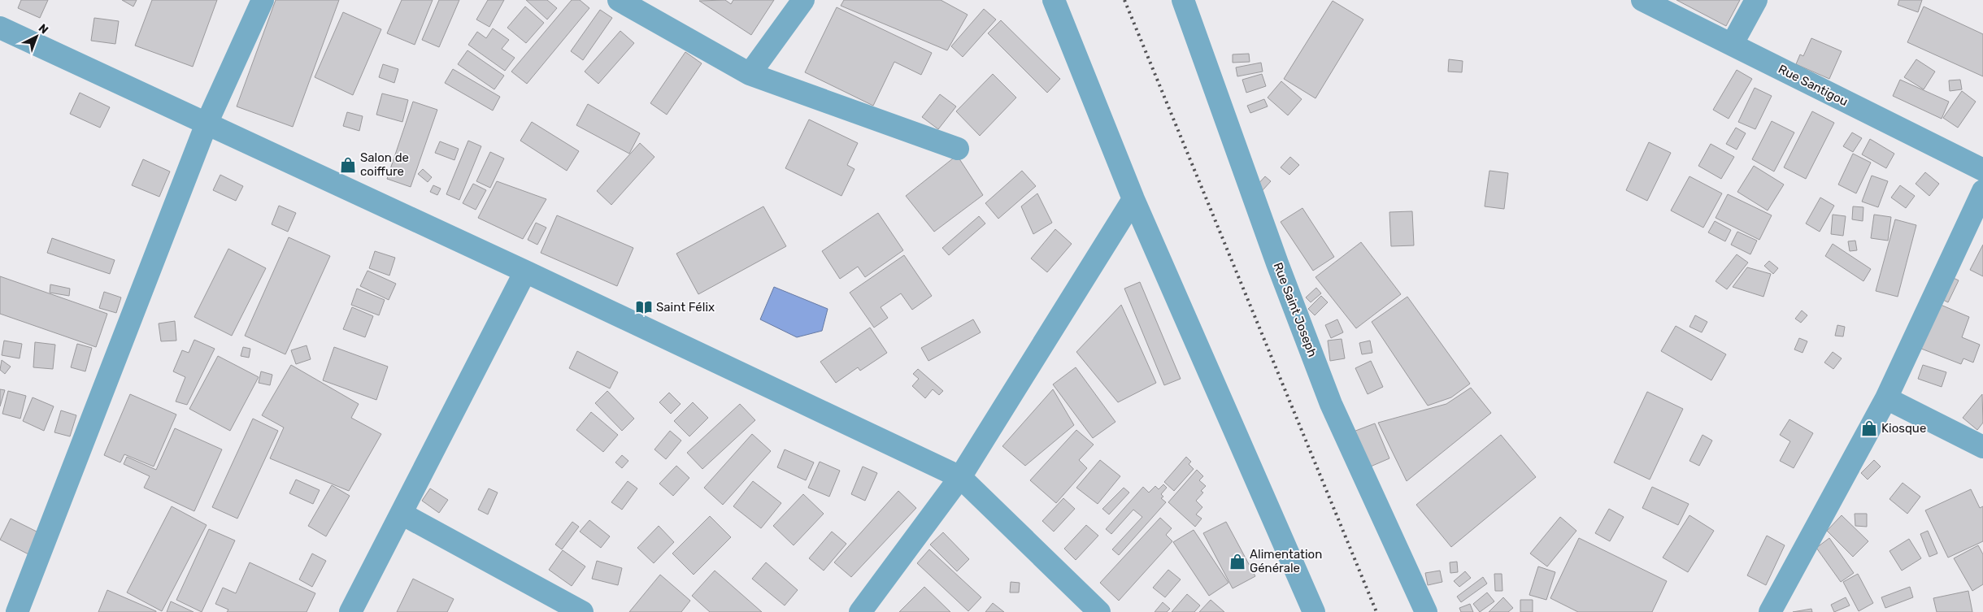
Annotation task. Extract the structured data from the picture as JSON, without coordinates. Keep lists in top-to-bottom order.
{
  "streets": {
    "street": ["Rue Santigou", "Rue Saint Joseph"]
  },
  "places": {
    "shop": ["Salon de coiffure", "Kiosque", "Alimentation Générale"],
    "library": ["Saint Félix"]
  },
  "north": "top right"
}
